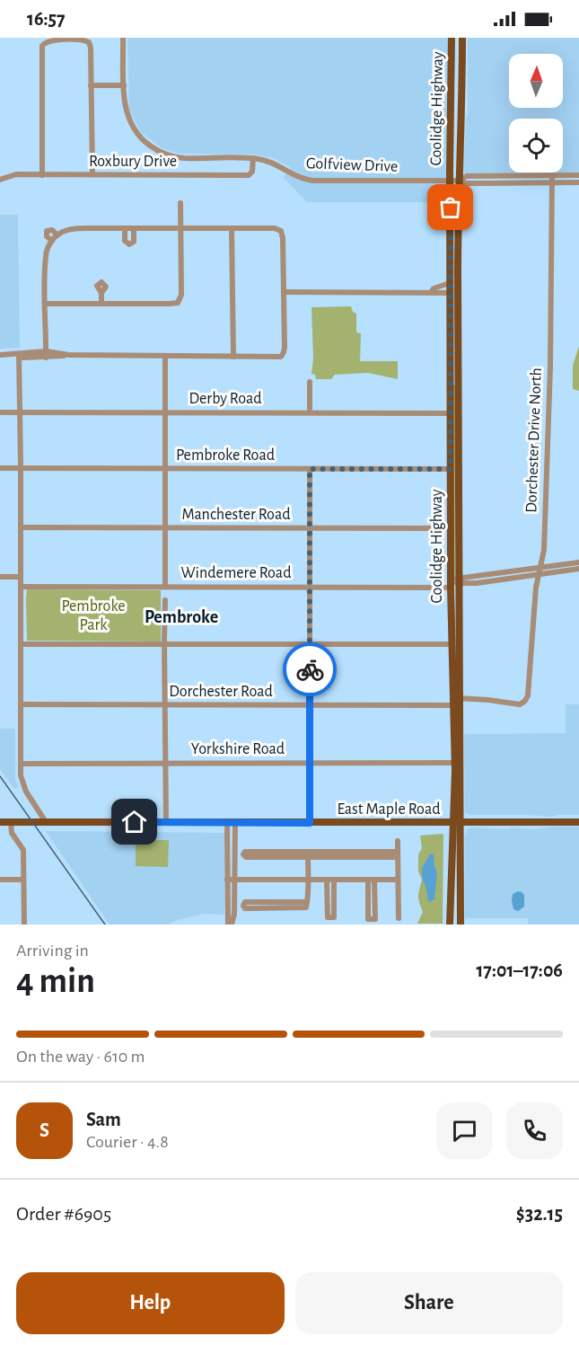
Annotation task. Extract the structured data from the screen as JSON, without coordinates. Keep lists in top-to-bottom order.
{
  "streets": {
    "main road": ["Coolidge Highway", "East Maple Road"],
    "street": [
      "Roxbury Drive",
      "Golfview Drive",
      "Derby Road",
      "Dorchester Drive North",
      "Pembroke Road",
      "Manchester Road",
      "Windemere Road",
      "Dorchester Road",
      "Yorkshire Road"
    ]
  },
  "crossings": [
    ["Coolidge Highway", "Golfview Drive"],
    ["Coolidge Highway", "Derby Road"],
    ["Coolidge Highway", "Pembroke Road"],
    ["Coolidge Highway", "Manchester Road"],
    ["Coolidge Highway", "Windemere Road"],
    ["Coolidge Highway", "Dorchester Road"],
    ["Coolidge Highway", "Yorkshire Road"],
    ["Coolidge Highway", "East Maple Road"],
    ["Roxbury Drive", "Golfview Drive"],
    ["Dorchester Drive North", "Dorchester Road"]
  ],
  "districts": ["Pembroke"],
  "parks": ["Pembroke Park"],
  "north": "top",
  "page": {
    "status": "16:57",
    "heading": ["4 min", "Arriving in", "17:01–17:06"],
    "panel": [
      "Sam",
      "Courier · 4.8",
      "Order #6905",
      "$32.15"
    ],
    "bar": "On the way · 610 m",
    "round": "S",
    "buttons": ["Help", "Share"]
  }
}
